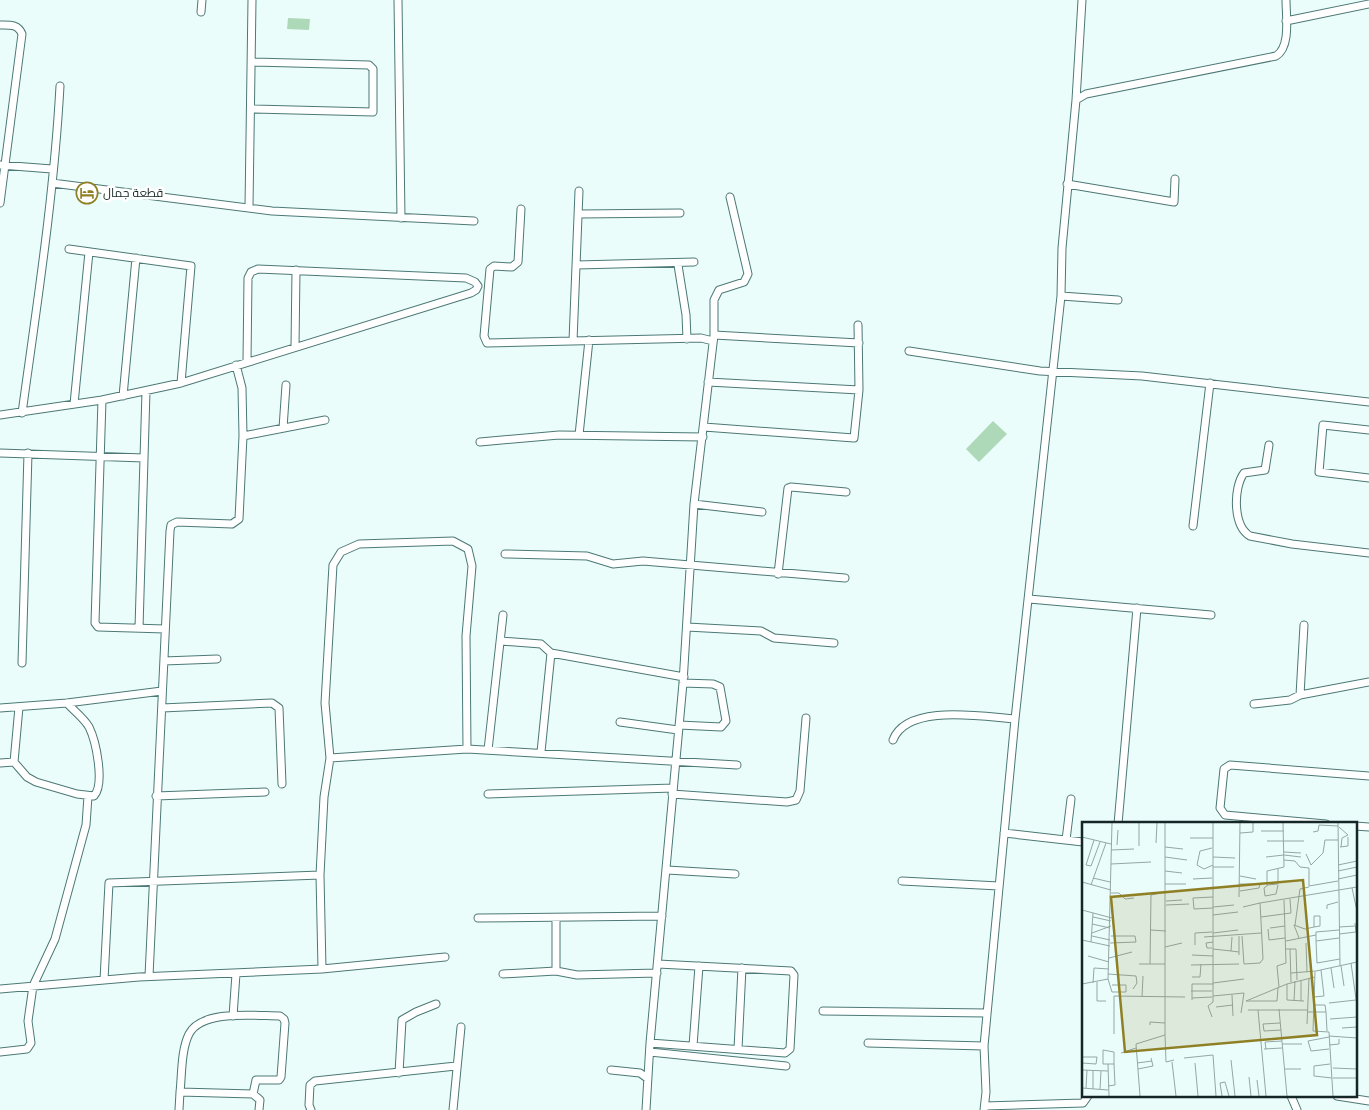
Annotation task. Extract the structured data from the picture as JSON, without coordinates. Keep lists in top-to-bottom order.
{
  "places": {
    "hotel": ["قطعة جمال"]
  }
}
